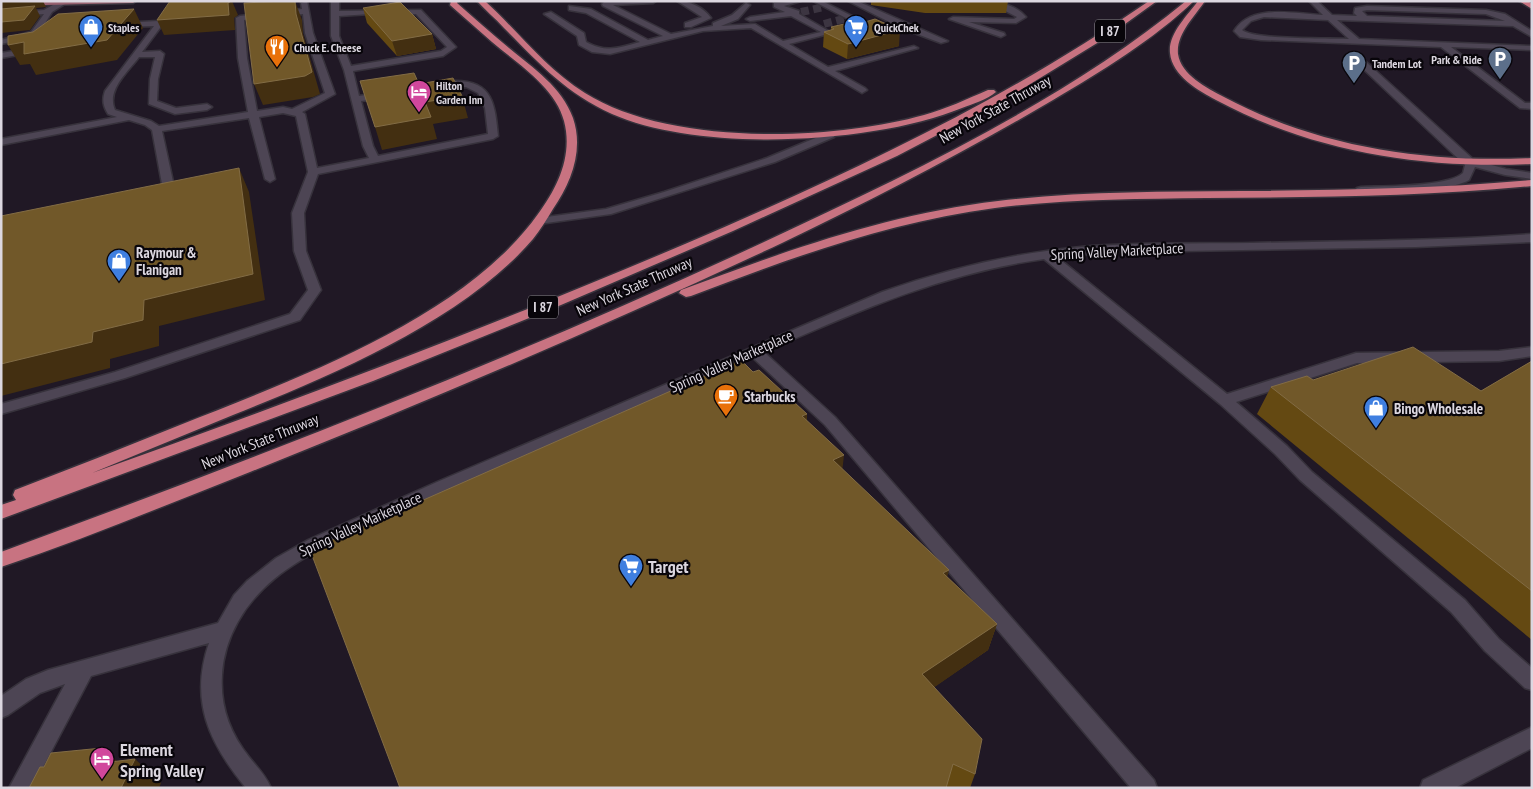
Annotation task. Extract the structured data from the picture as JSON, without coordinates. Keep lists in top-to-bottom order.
{
  "streets": {
    "highway": ["I 87", "New York State Thruway"],
    "street": ["Spring Valley Marketplace"]
  },
  "places": {
    "shop": ["Staples", "Raymour & Flanigan", "Bingo Wholesale"],
    "supermarket": ["QuickChek", "Target"],
    "restaurant": ["Chuck E. Cheese"],
    "parking": ["Park & Ride", "Tandem Lot"],
    "hotel": ["Hilton Garden Inn", "Element Spring Valley"],
    "cafe": ["Starbucks"]
  }
}
